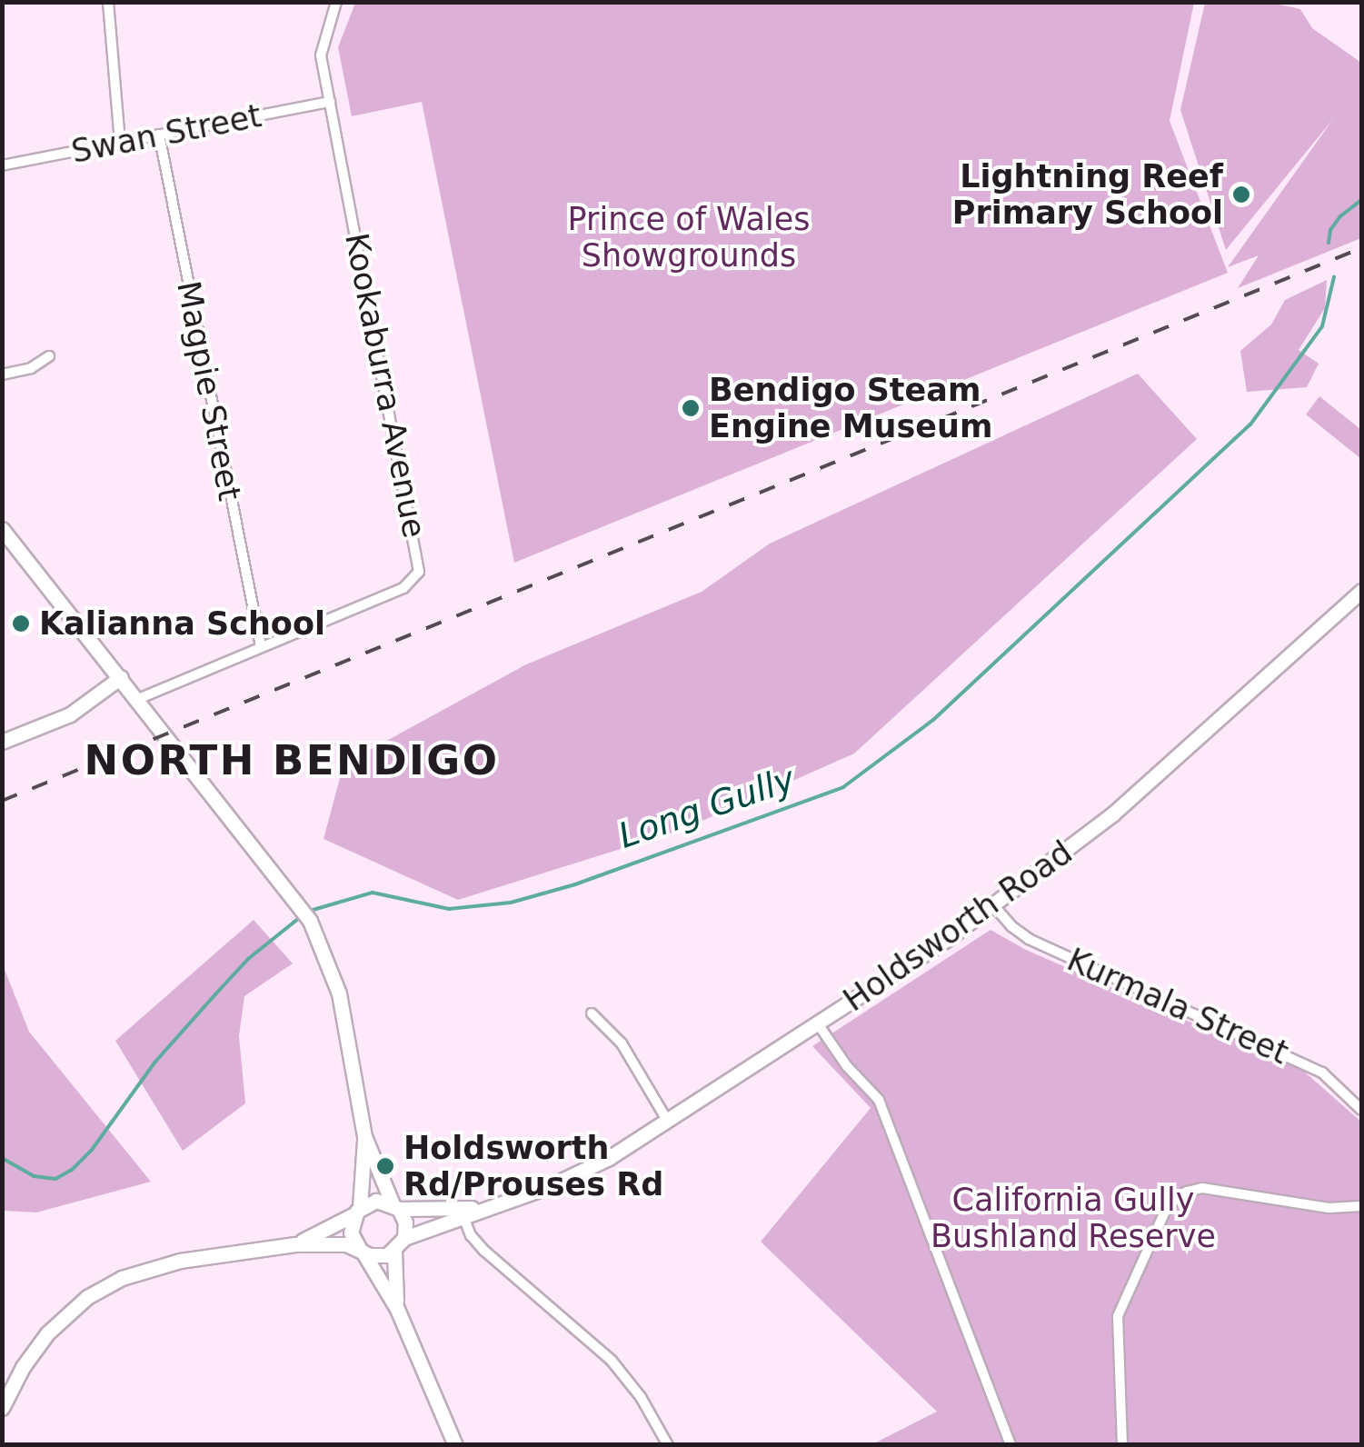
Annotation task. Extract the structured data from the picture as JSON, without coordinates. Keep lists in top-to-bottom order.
{
  "streets": {
    "main road": ["Holdsworth Road"],
    "street": [
      "Swan Street",
      "Kookaburra Avenue",
      "Magpie Street",
      "Kurmala Street"
    ]
  },
  "crossings": [
    ["Swan Street", "Kookaburra Avenue"],
    ["Swan Street", "Magpie Street"],
    ["Kookaburra Avenue", "Magpie Street"],
    ["Holdsworth Road", "Kurmala Street"]
  ],
  "districts": ["NORTH BENDIGO"],
  "water": ["Long Gully"],
  "parks": ["Prince of Wales Showgrounds", "California Gully Bushland Reserve"],
  "places": [
    "Lightning Reef Primary School",
    "Bendigo Steam Engine Museum",
    "Kalianna School",
    "Holdsworth Rd/Prouses Rd"
  ]
}
